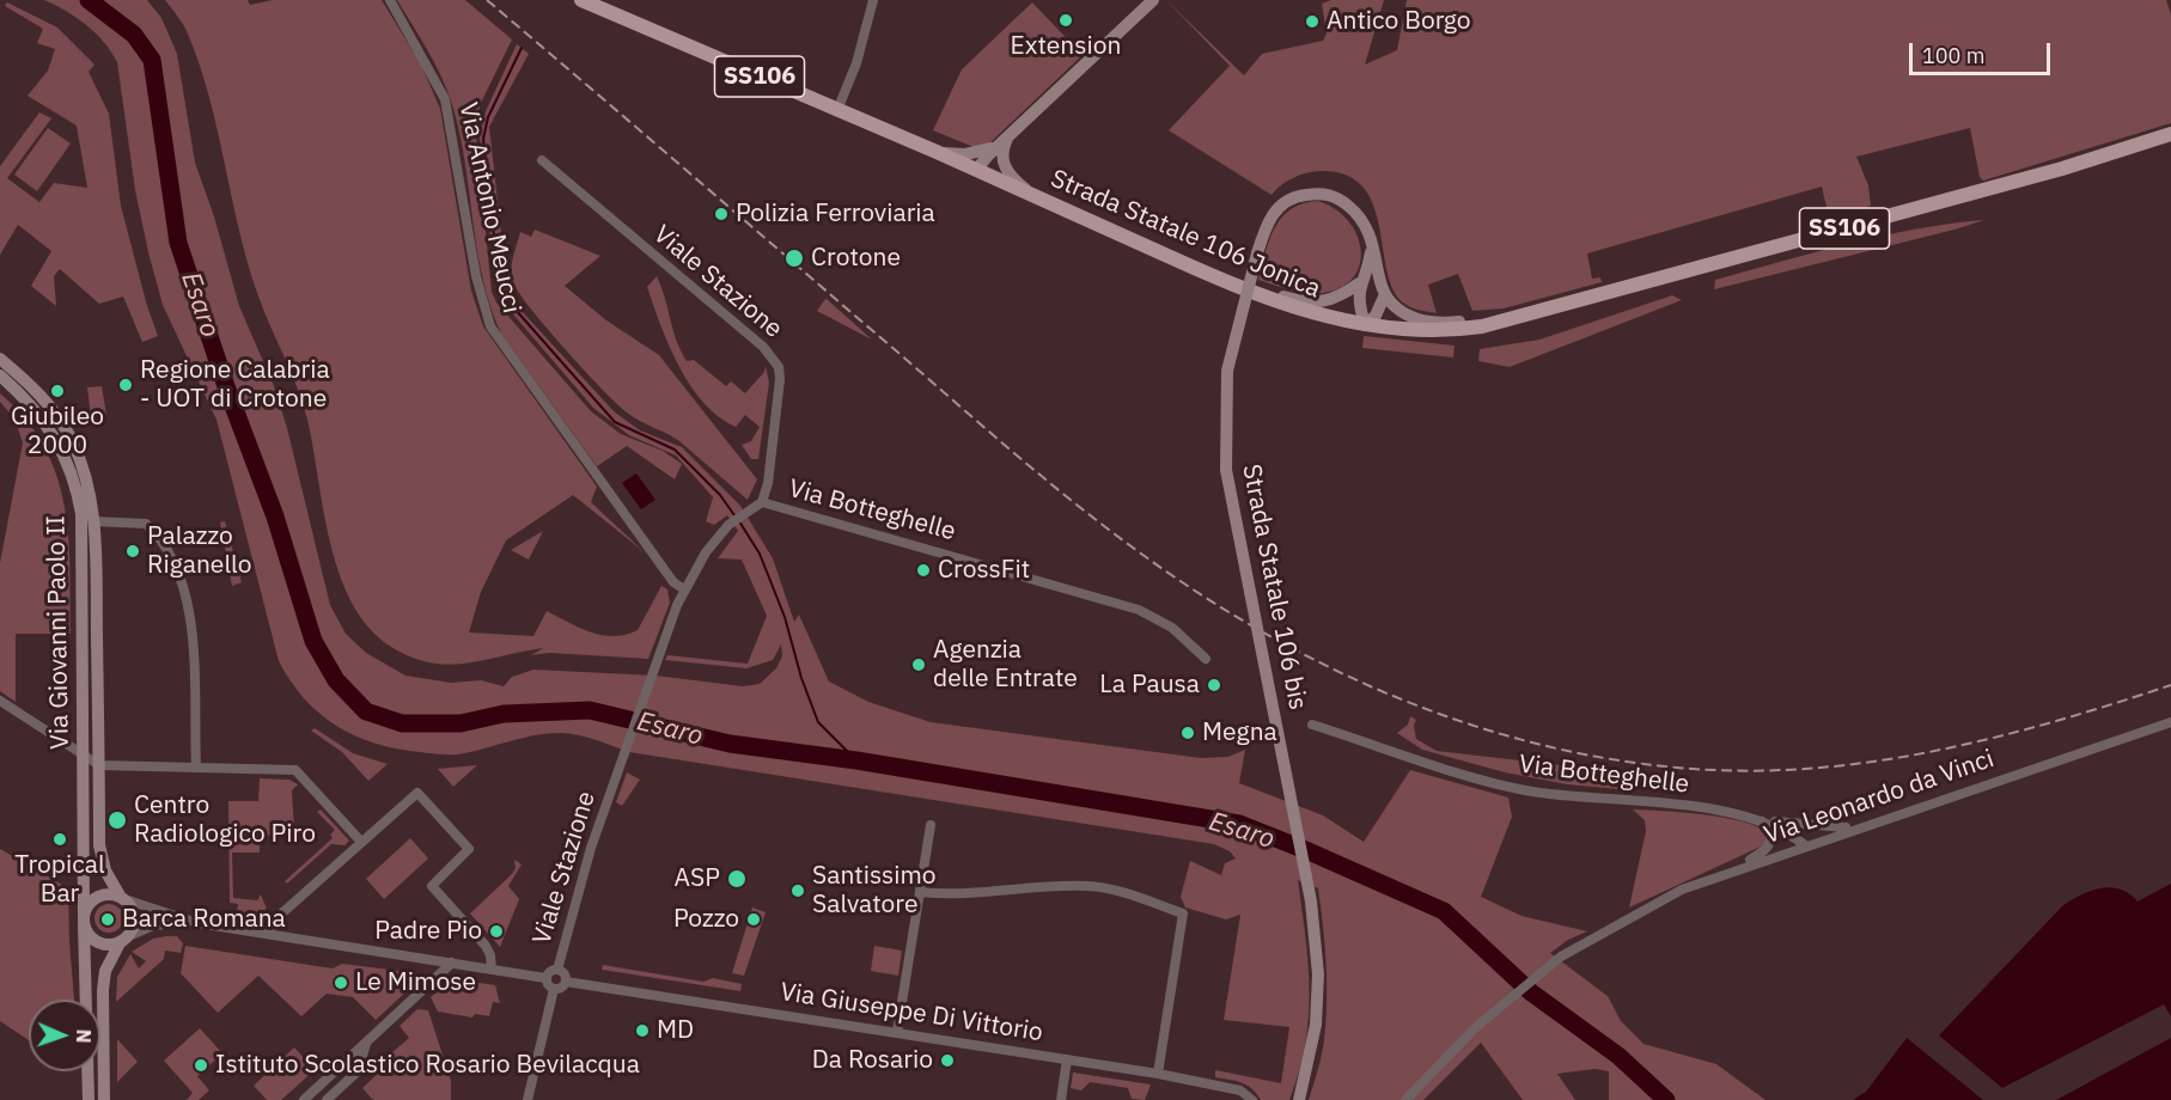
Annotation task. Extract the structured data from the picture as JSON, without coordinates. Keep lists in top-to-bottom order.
{
  "streets": {
    "main road": ["SS106", "Strada Statale 106 Jonica"],
    "street": [
      "Via Antonio Meucci",
      "Viale Stazione",
      "Via Botteghelle",
      "Strada Statale 106 bis",
      "Via Giovanni Paolo II",
      "Via Leonardo da Vinci",
      "Via Giuseppe Di Vittorio"
    ]
  },
  "crossings": [
    ["Via Antonio Meucci", "Viale Stazione"],
    ["Viale Stazione", "Via Botteghelle"],
    ["Viale Stazione", "Via Giuseppe Di Vittorio"],
    ["Via Botteghelle", "Via Leonardo da Vinci"]
  ],
  "water": ["Esaro"],
  "places": [
    "Extension",
    "Antico Borgo",
    "Polizia Ferroviaria",
    "Crotone",
    "Regione Calabria - UOT di Crotone",
    "Giubileo 2000",
    "Palazzo Riganello",
    "CrossFit",
    "Agenzia delle Entrate",
    "La Pausa",
    "Megna",
    "Centro Radiologico Piro",
    "Tropical Bar",
    "ASP",
    "Santissimo Salvatore",
    "Barca Romana",
    "Pozzo",
    "Padre Pio",
    "Le Mimose",
    "MD",
    "Da Rosario",
    "Istituto Scolastico Rosario Bevilacqua"
  ],
  "scale_bar": "100 m",
  "north": "right"
}
